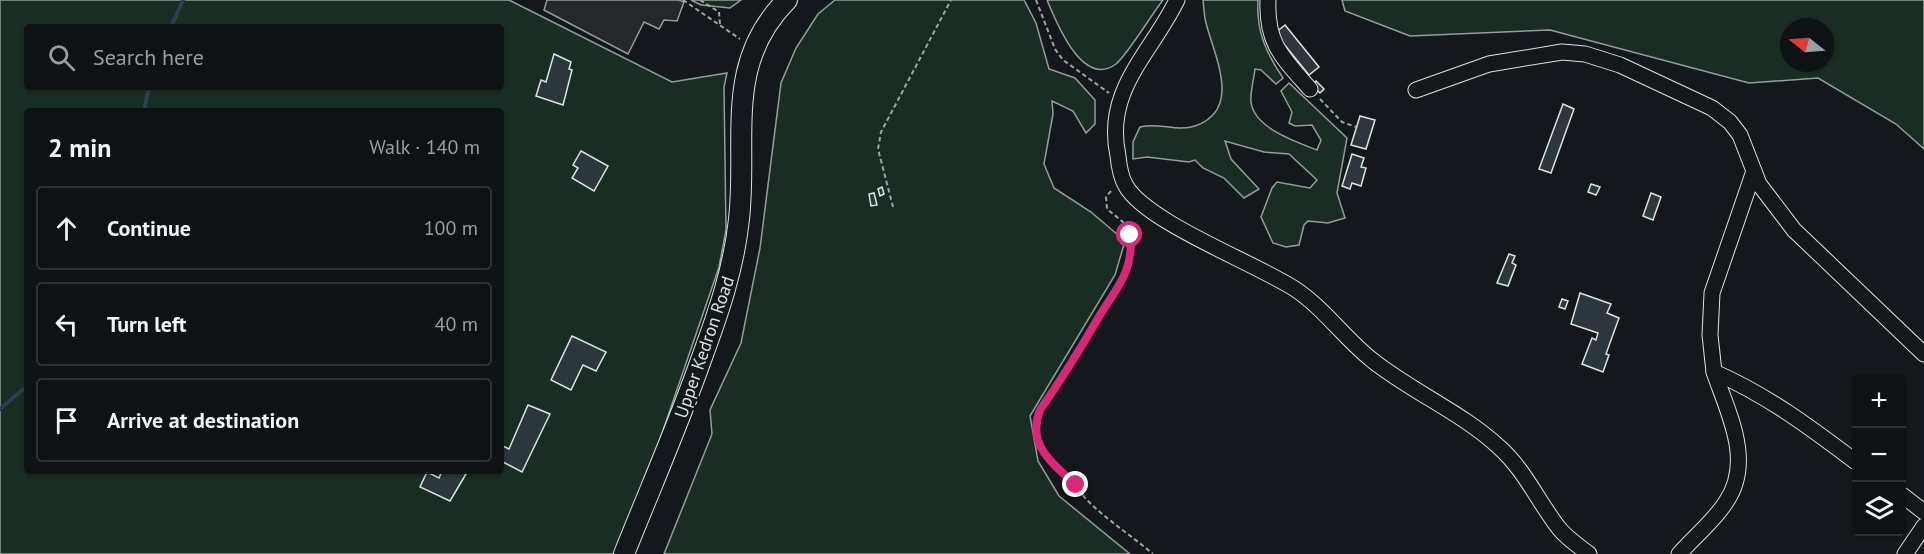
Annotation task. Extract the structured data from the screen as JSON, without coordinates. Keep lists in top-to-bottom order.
{
  "streets": {
    "main road": ["Upper Kedron Road"]
  },
  "north": "left",
  "page": {
    "search": "Search here",
    "heading": ["2 min", "Walk · 140 m"],
    "list": [
      ["Continue", "100 m"],
      ["Turn left", "40 m"],
      "Arrive at destination"
    ],
    "map_buttons": ["+", "−"]
  }
}
